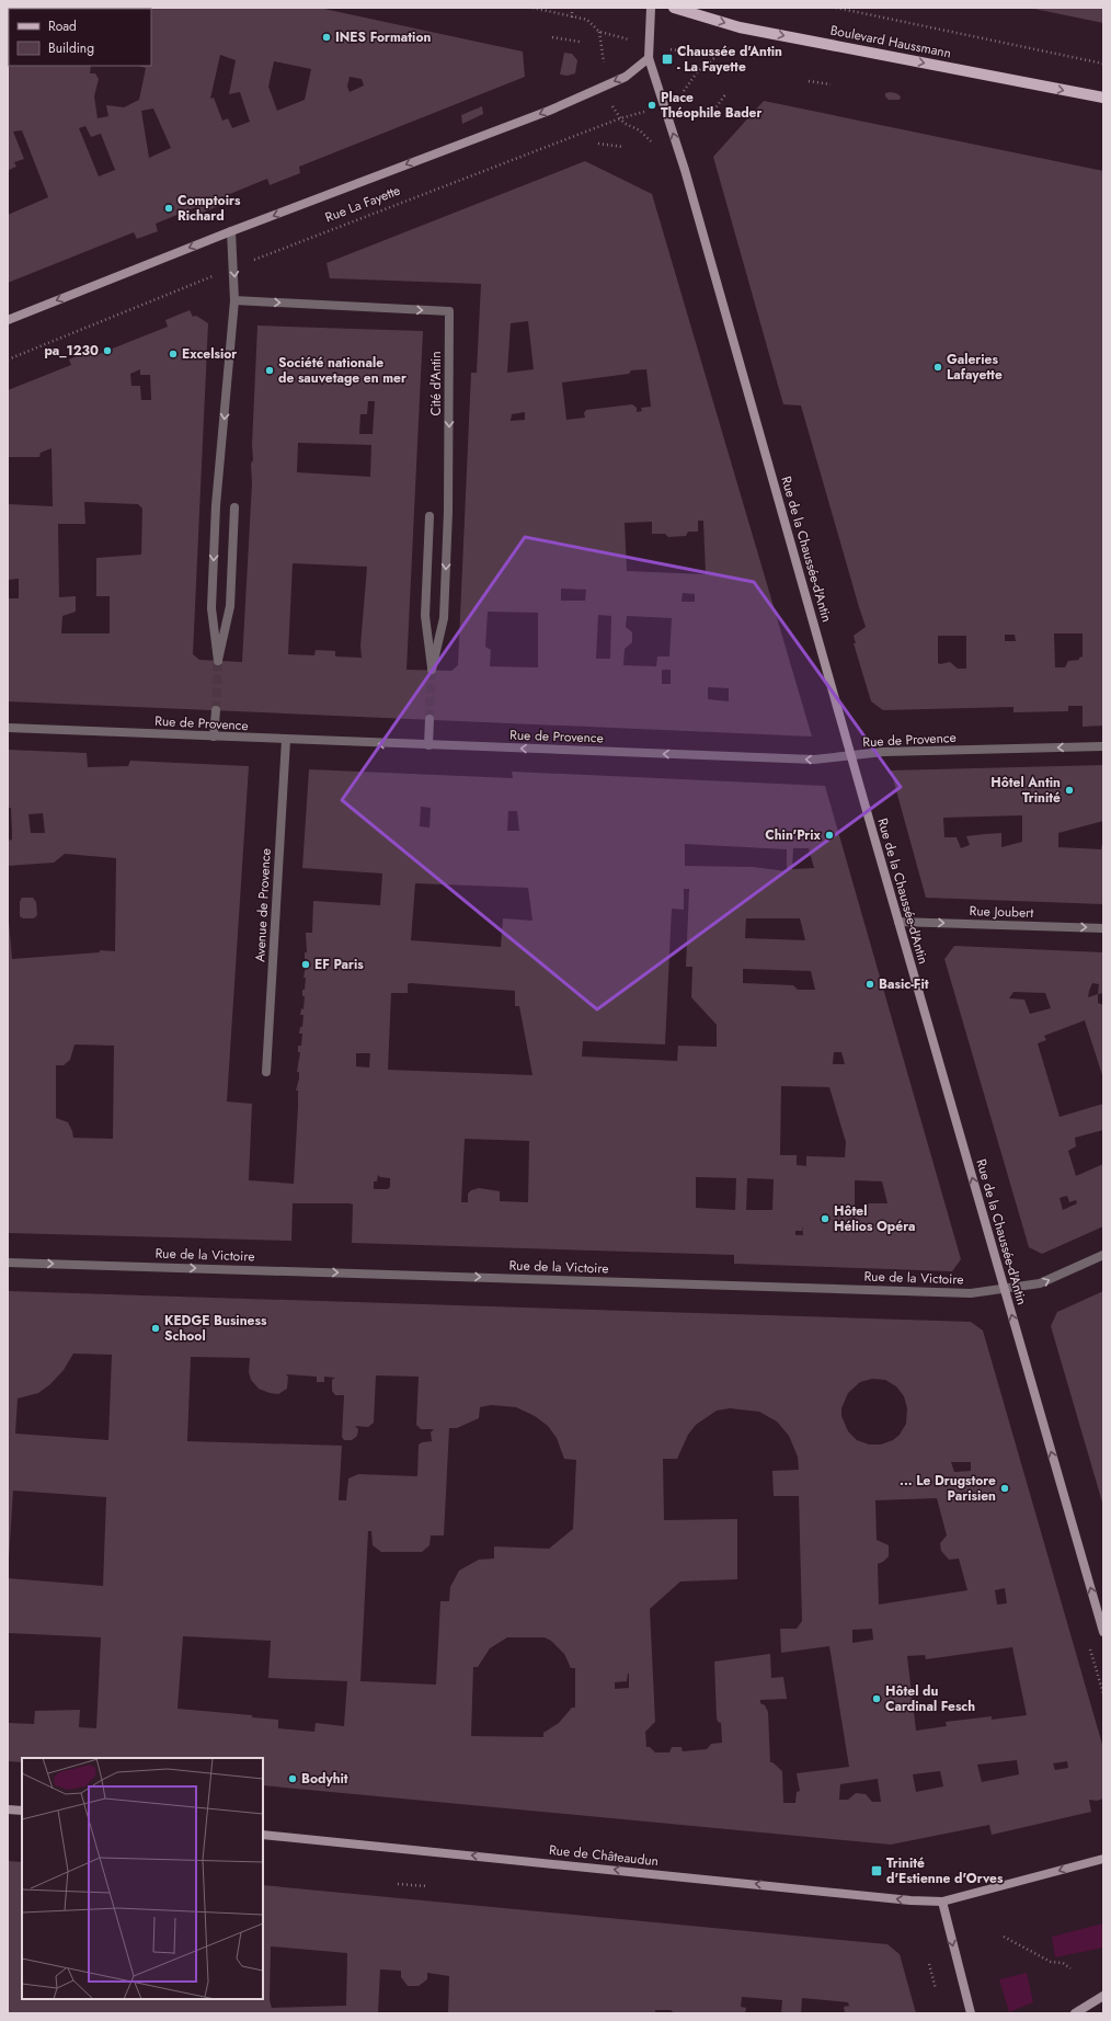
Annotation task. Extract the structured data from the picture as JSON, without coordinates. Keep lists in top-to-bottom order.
{
  "streets": {
    "main road": [
      "Boulevard Haussmann",
      "Rue La Fayette",
      "Rue de la Chaussée-d'Antin",
      "Rue de Châteaudun"
    ],
    "street": [
      "Cité d'Antin",
      "Rue de Provence",
      "Avenue de Provence",
      "Rue Joubert",
      "Rue de la Victoire"
    ]
  },
  "crossings": [
    ["Rue La Fayette", "Rue de la Chaussée-d'Antin"],
    ["Rue de la Chaussée-d'Antin", "Rue de Provence"],
    ["Rue de la Chaussée-d'Antin", "Rue Joubert"],
    ["Rue de la Chaussée-d'Antin", "Rue de la Victoire"],
    ["Rue de Provence", "Avenue de Provence"]
  ],
  "one_way": [
    "Boulevard Haussmann",
    "Rue de la Chaussée-d'Antin",
    "Rue de Provence",
    "Rue Joubert",
    "Rue de la Victoire",
    "Rue de Châteaudun"
  ],
  "places": {
    "other": [
      "INES Formation",
      "Place Théophile Bader",
      "Comptoirs Richard",
      "pa_1230",
      "Excelsior",
      "Galeries Lafayette",
      "Société nationale de sauvetage en mer",
      "Hôtel Antin Trinité",
      "Chin'Prix",
      "EF Paris",
      "Basic-Fit",
      "Hôtel Hélios Opéra",
      "KEDGE Business School",
      "... Le Drugstore Parisien",
      "Hôtel du Cardinal Fesch",
      "Bodyhit"
    ],
    "transit": ["Chaussée d'Antin - La Fayette", "Trinité d'Estienne d'Orves"]
  },
  "legend": ["Road", "Building"]
}
